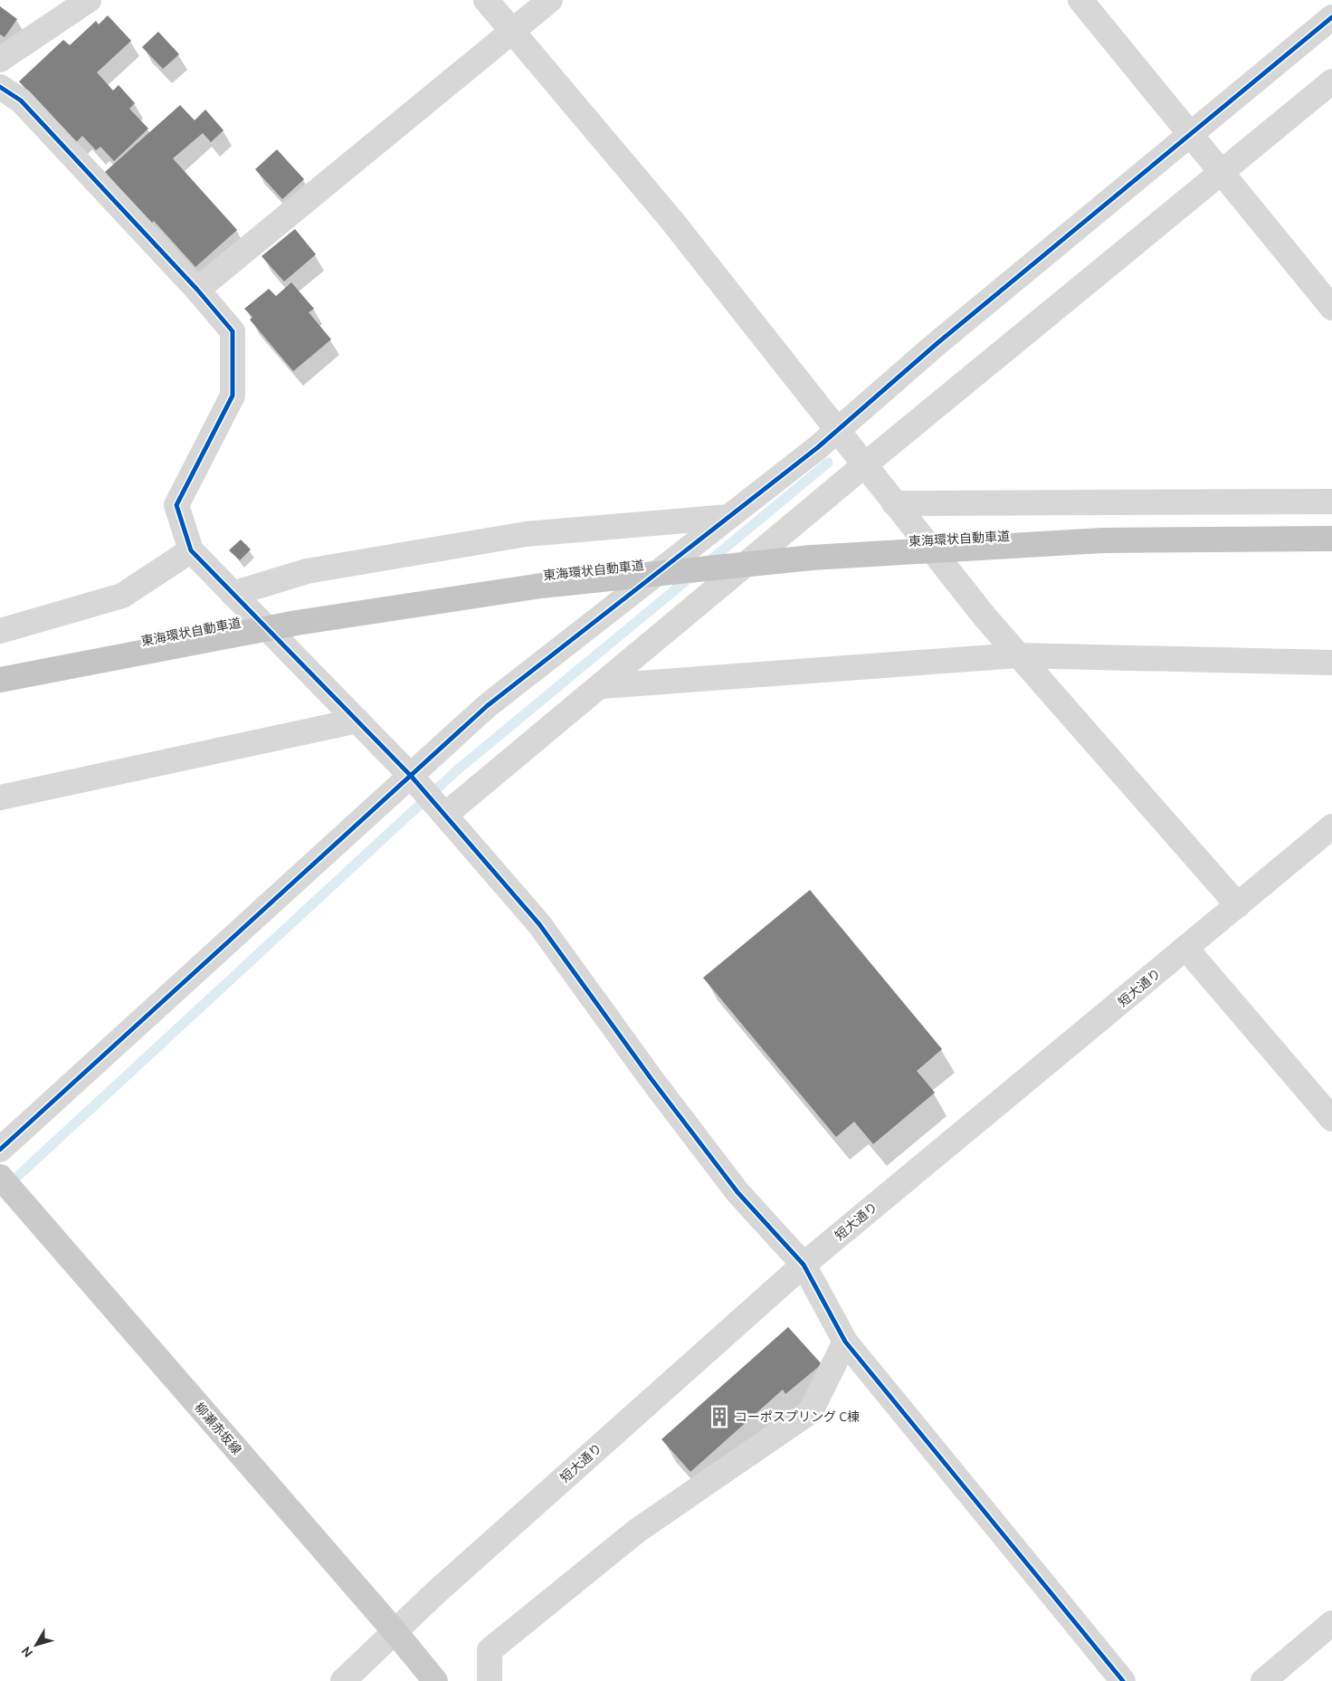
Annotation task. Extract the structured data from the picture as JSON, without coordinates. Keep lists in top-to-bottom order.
{
  "streets": {
    "highway": ["東海環状自動車道"],
    "main road": ["柳瀬赤坂線"],
    "street": ["短大通り"]
  },
  "crossings": [
    ["短大通り", "柳瀬赤坂線"]
  ],
  "places": {
    "building": ["コーポスプリング C棟"]
  },
  "north": "bottom left"
}
